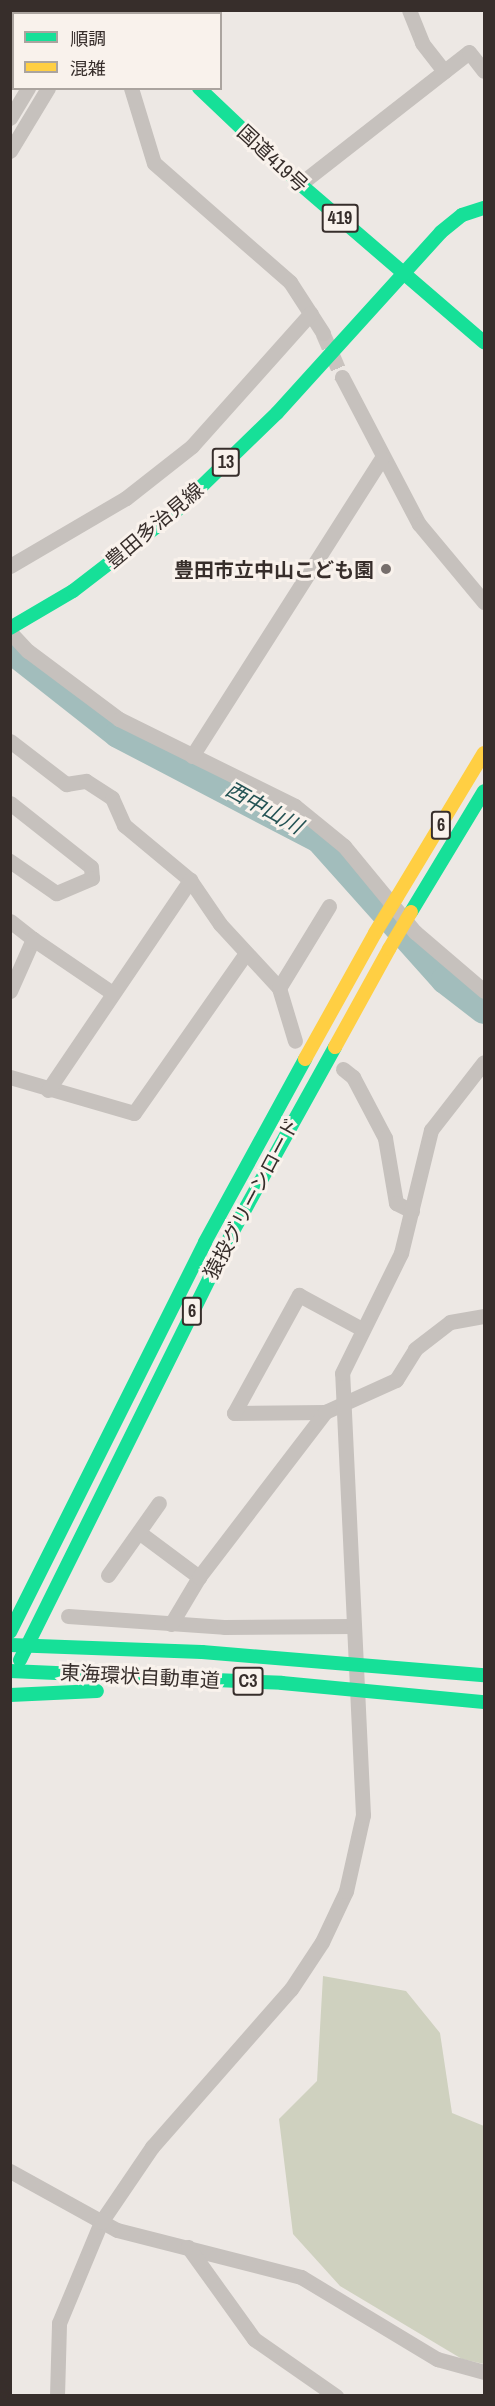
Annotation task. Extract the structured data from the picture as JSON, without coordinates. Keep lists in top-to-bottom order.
{
  "streets": {
    "main road": [
      "国道419号",
      "419",
      "13",
      "豊田多治見線",
      "6",
      "猿投グリーンロード",
      "東海環状自動車道",
      "C3"
    ]
  },
  "crossings": [
    ["国道419号", "豊田多治見線"]
  ],
  "water": ["西中山川"],
  "places": ["豊田市立中山こども園"],
  "legend": ["順調", "混雑"]
}
